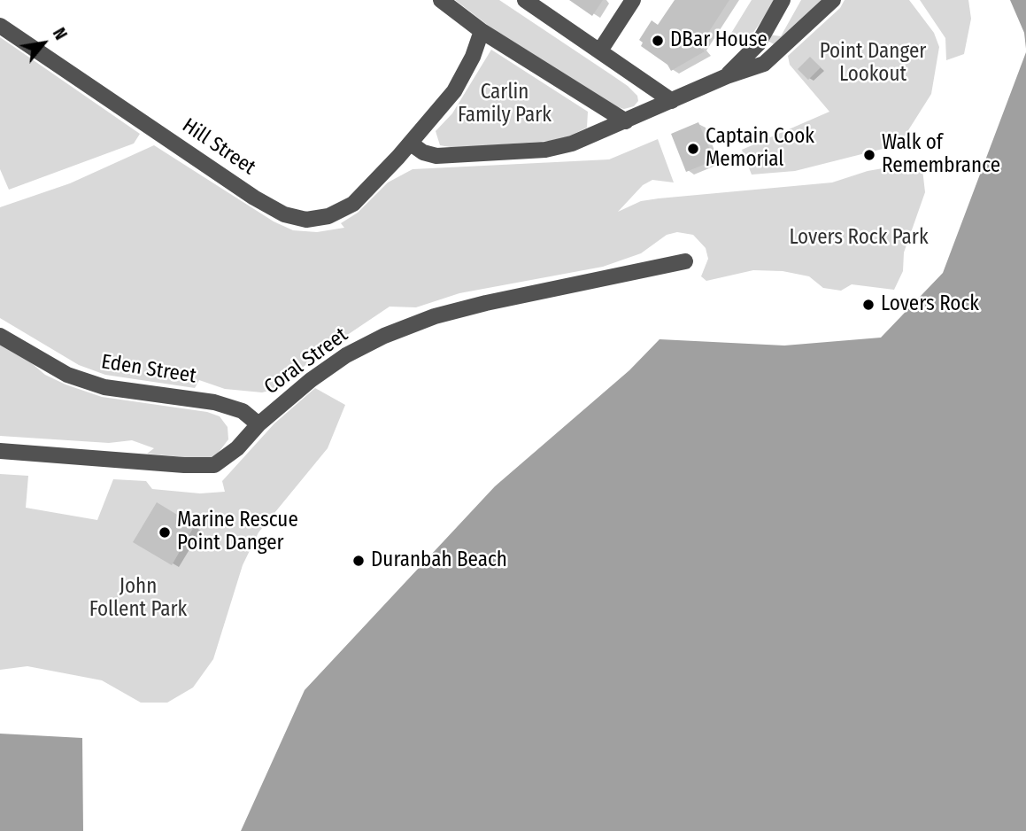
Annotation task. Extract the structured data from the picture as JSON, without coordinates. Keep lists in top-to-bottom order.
{
  "streets": {
    "street": ["Hill Street", "Coral Street", "Eden Street"]
  },
  "crossings": [
    ["Coral Street", "Eden Street"]
  ],
  "parks": [
    "Point Danger Lookout",
    "Carlin Family Park",
    "Lovers Rock Park",
    "John Follent Park"
  ],
  "places": [
    "DBar House",
    "Captain Cook Memorial",
    "Walk of Remembrance",
    "Lovers Rock",
    "Marine Rescue Point Danger",
    "Duranbah Beach"
  ],
  "north": "top right"
}
